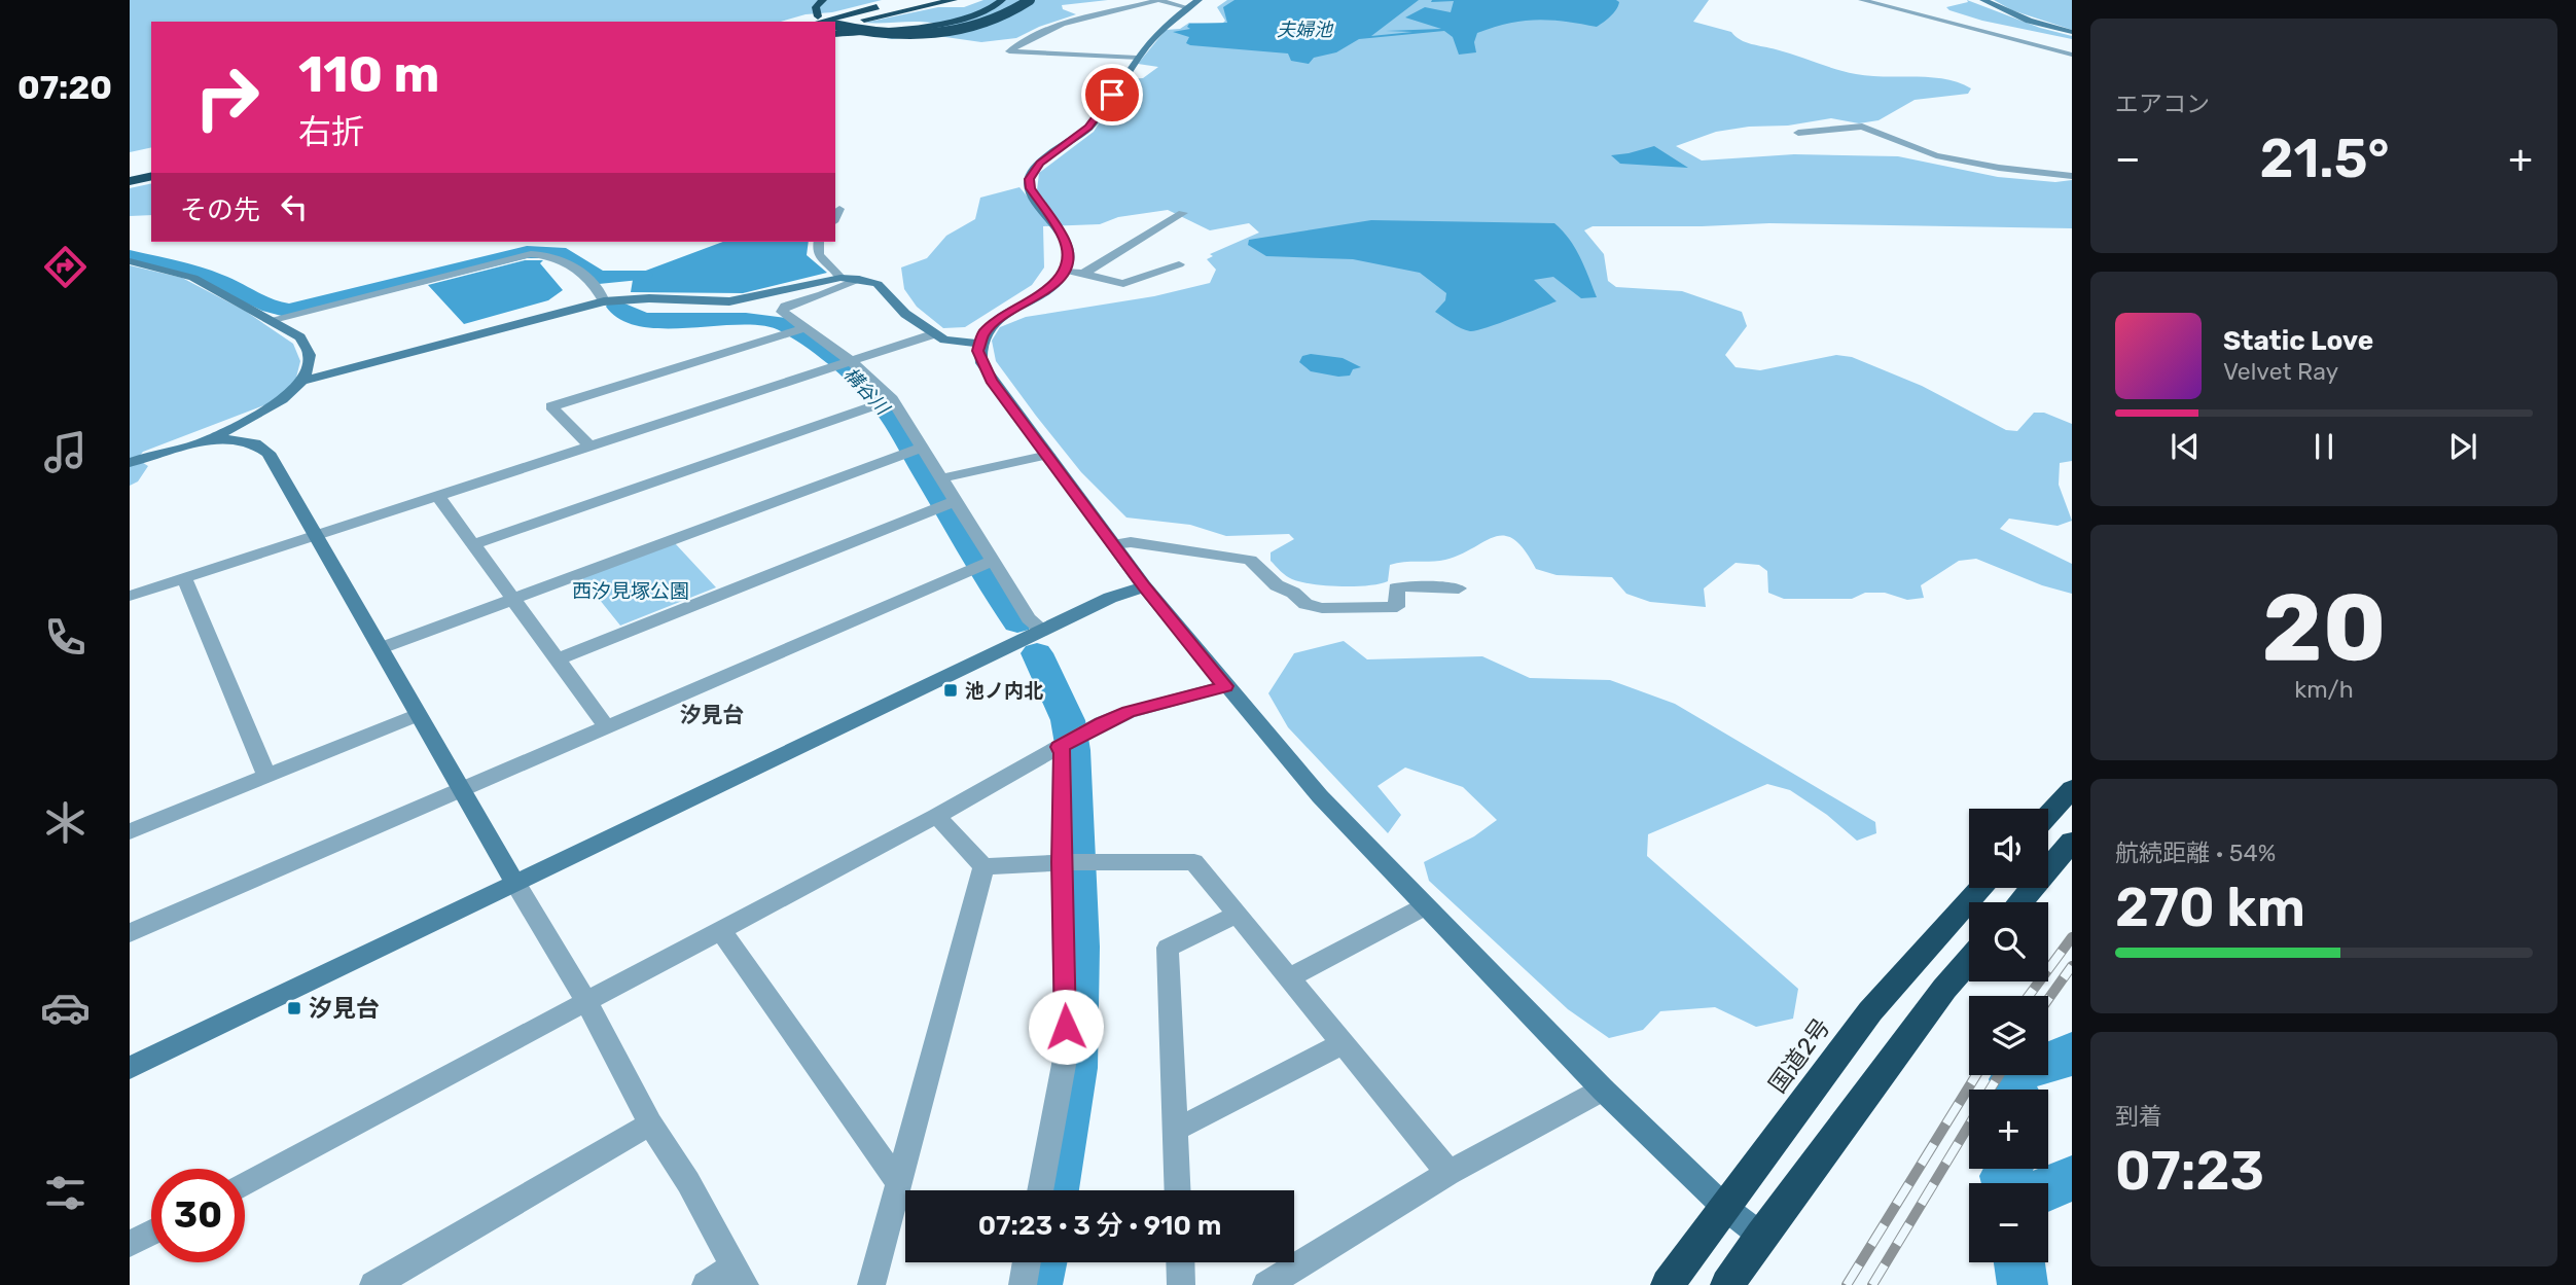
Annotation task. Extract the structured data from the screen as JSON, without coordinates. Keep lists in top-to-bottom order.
{
  "streets": {
    "highway": ["国道2号"]
  },
  "districts": ["汐見台"],
  "water": ["夫婦池", "構谷川"],
  "parks": ["西汐見塚公園"],
  "places": {
    "transit": ["池ノ内北", "汐見台"]
  },
  "page": {
    "tabs": "07:20",
    "tile": [
      "エアコン",
      ["20", "km/h"],
      ["航続距離 · 54%", "270 km"],
      ["到着", "07:23"]
    ],
    "turn": ["110 m", "右折"],
    "heat": ["−", "21.5°", "+"],
    "then": "その先",
    "song": ["Static Love", "Velvet Ray"],
    "map_buttons": ["+", "−"],
    "limit": "30",
    "trip": "07:23 · 3 分 · 910 m"
  }
}
